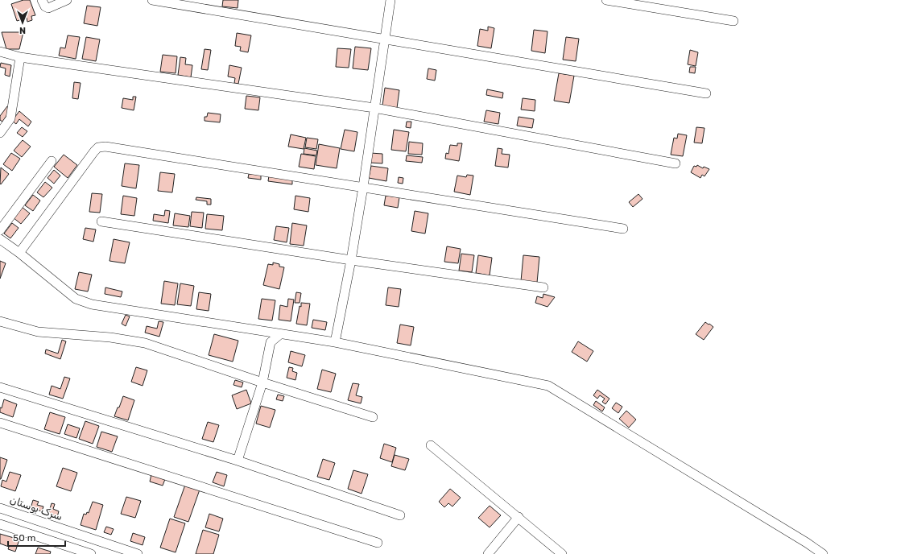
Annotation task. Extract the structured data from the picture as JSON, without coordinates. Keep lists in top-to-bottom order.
{
  "streets": {
    "street": ["سرک بوستان"]
  },
  "scale_bar": "50 m",
  "north": "bottom"
}
